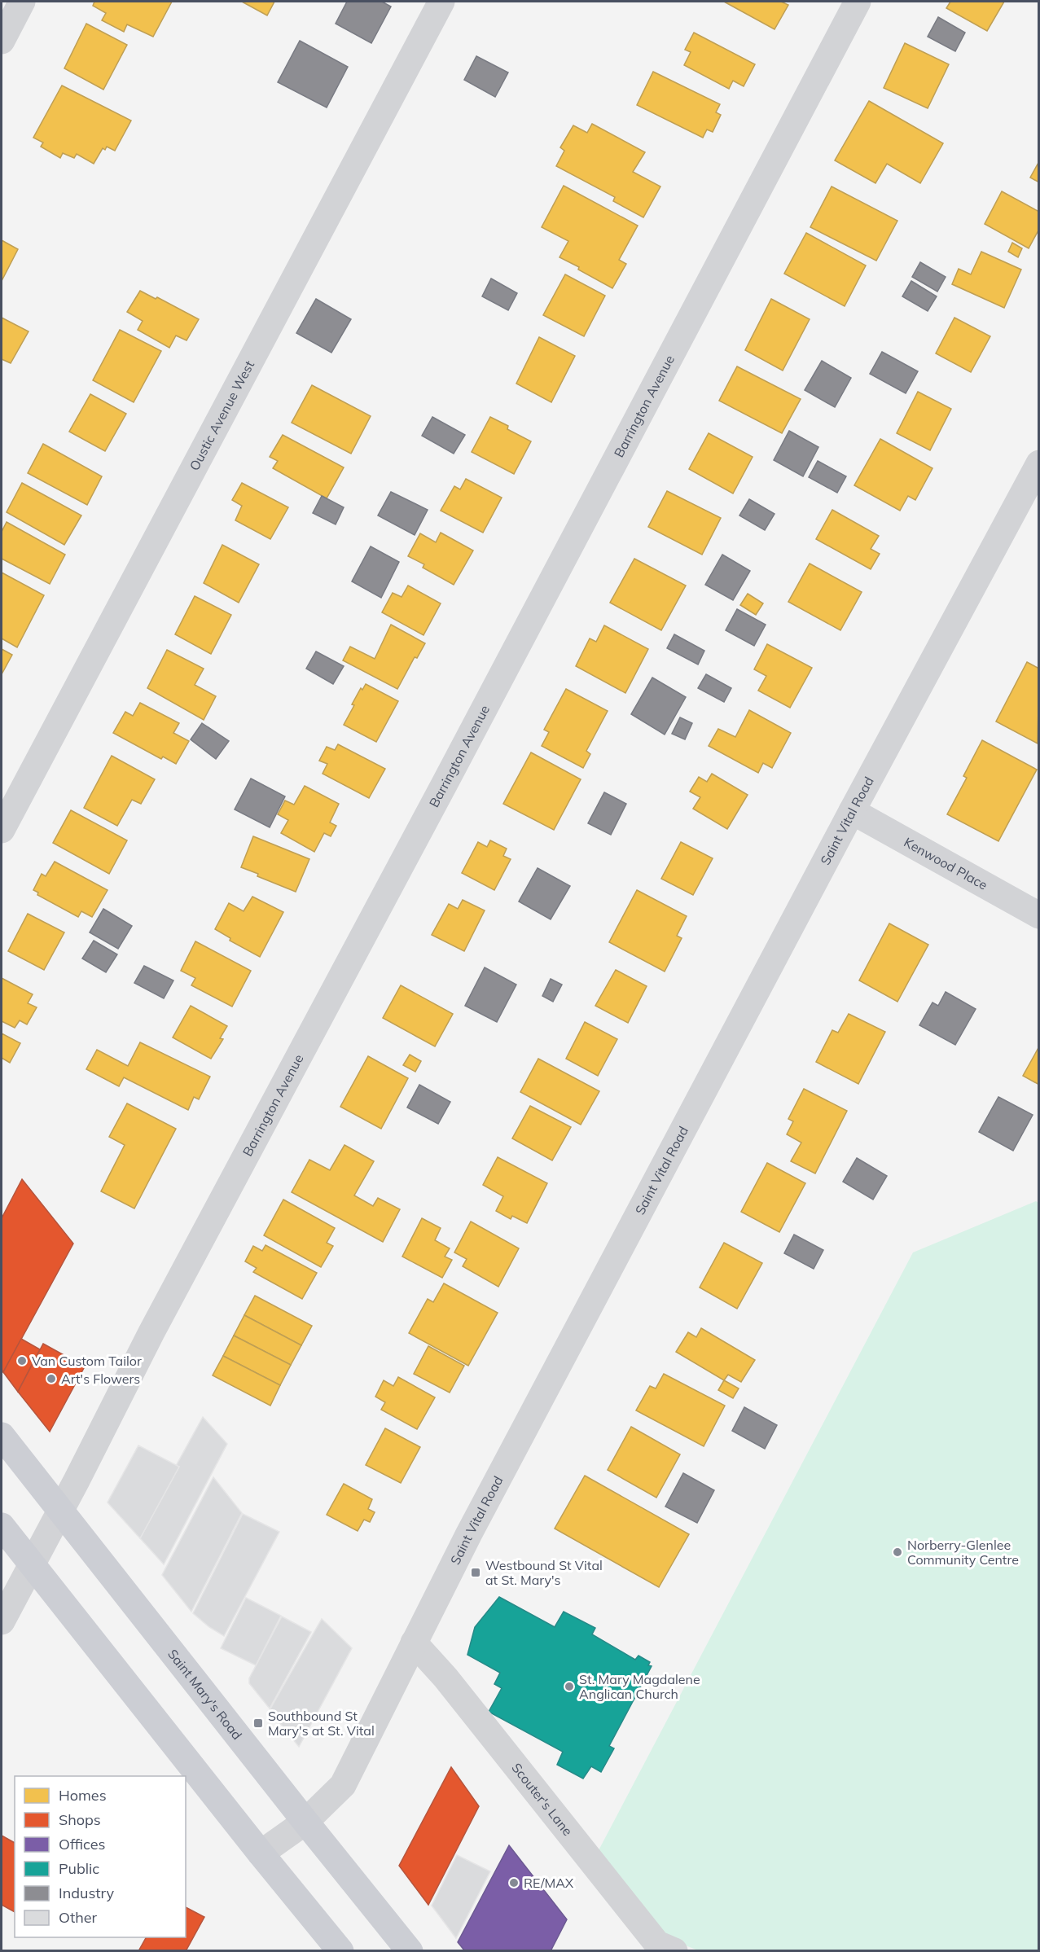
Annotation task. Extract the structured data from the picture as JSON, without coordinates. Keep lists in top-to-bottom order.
{
  "streets": {
    "main road": ["Saint Mary's Road"],
    "street": [
      "Barrington Avenue",
      "Oustic Avenue West",
      "Saint Vital Road",
      "Kenwood Place",
      "Scouter's Lane"
    ]
  },
  "crossings": [
    ["Barrington Avenue", "Saint Mary's Road"],
    ["Saint Vital Road", "Kenwood Place"],
    ["Saint Vital Road", "Saint Mary's Road"],
    ["Saint Vital Road", "Scouter's Lane"]
  ],
  "places": {
    "other": [
      "Van Custom Tailor",
      "Art's Flowers",
      "Norberry-Glenlee Community Centre",
      "St. Mary Magdalene Anglican Church",
      "RE/MAX"
    ],
    "transit": ["Westbound St Vital at St. Mary's", "Southbound St Mary's at St. Vital"]
  },
  "legend": [
    "Homes",
    "Shops",
    "Offices",
    "Public",
    "Industry",
    "Other"
  ]
}
